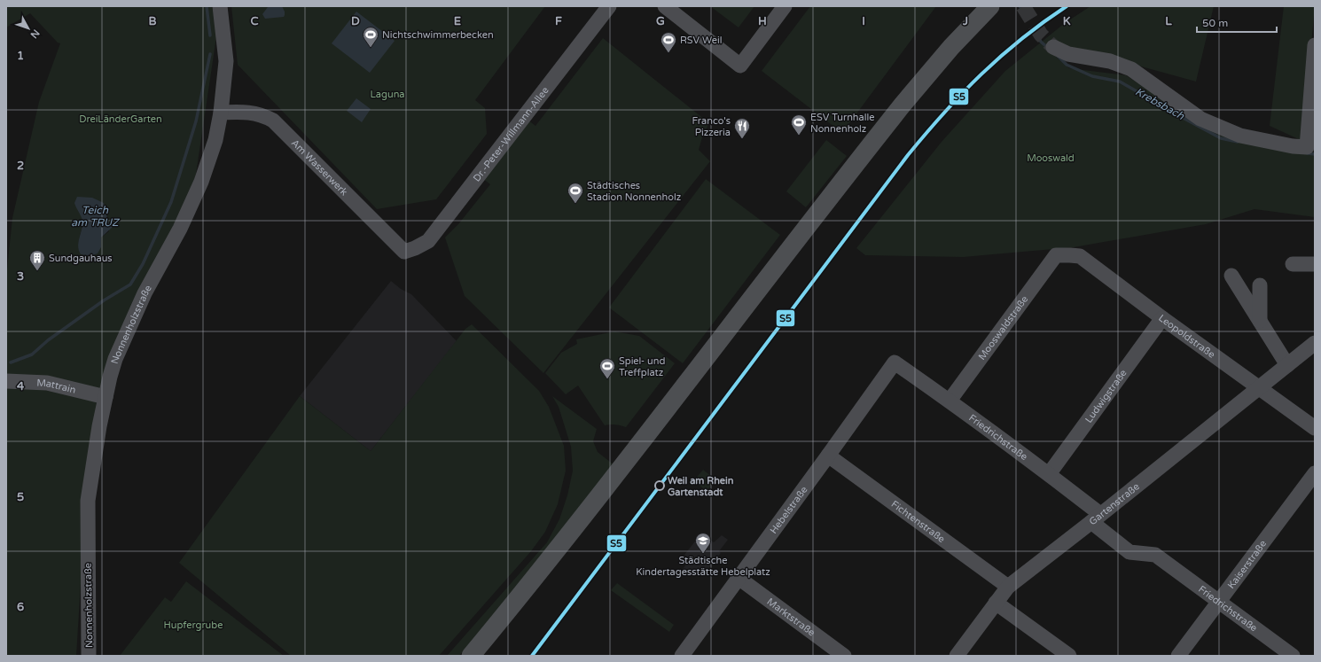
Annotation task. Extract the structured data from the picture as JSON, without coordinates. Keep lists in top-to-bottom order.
{
  "streets": {
    "street": [
      "Dr.-Peter-Willmann-Allee",
      "Am Wasserwerk",
      "Nonnenholzstraße",
      "Mooswaldstraße",
      "Leopoldstraße",
      "Mattrain",
      "Ludwigstraße",
      "Friedrichstraße",
      "Gartenstraße",
      "Hebelstraße",
      "Fichtenstraße",
      "Kaiserstraße",
      "Marktstraße"
    ]
  },
  "crossings": [
    ["Dr.-Peter-Willmann-Allee", "Am Wasserwerk"],
    ["Am Wasserwerk", "Nonnenholzstraße"],
    ["Nonnenholzstraße", "Mattrain"],
    ["Mooswaldstraße", "Leopoldstraße"],
    ["Mooswaldstraße", "Friedrichstraße"],
    ["Leopoldstraße", "Ludwigstraße"],
    ["Leopoldstraße", "Gartenstraße"],
    ["Ludwigstraße", "Friedrichstraße"],
    ["Friedrichstraße", "Gartenstraße"],
    ["Friedrichstraße", "Hebelstraße"],
    ["Friedrichstraße", "Kaiserstraße"],
    ["Gartenstraße", "Fichtenstraße"],
    ["Hebelstraße", "Fichtenstraße"],
    ["Hebelstraße", "Marktstraße"]
  ],
  "water": ["Krebsbach", "Teich am TRUZ"],
  "parks": [
    "Laguna",
    "DreiLänderGarten",
    "Mooswald",
    "Hupfergrube"
  ],
  "places": {
    "sports": [
      "Nichtschwimmerbecken",
      "RSV Weil",
      "ESV Turnhalle Nonnenholz",
      "Städtisches Stadion Nonnenholz",
      "Spiel- und Treffplatz"
    ],
    "restaurant": ["Franco's Pizzeria"],
    "building": ["Sundgauhaus"],
    "other": ["Weil am Rhein Gartenstadt"],
    "school or university": ["Städtische Kindertagesstätte Hebelplatz"]
  },
  "lines": ["transit line S5"],
  "scale_bar": "50 m",
  "north": "bottom right",
  "grid": {
    "columns": [
      "B",
      "C",
      "D",
      "E",
      "F",
      "G",
      "H",
      "I",
      "J",
      "K",
      "L"
    ],
    "rows": [
      "1",
      "2",
      "3",
      "4",
      "5",
      "6"
    ]
  }
}
